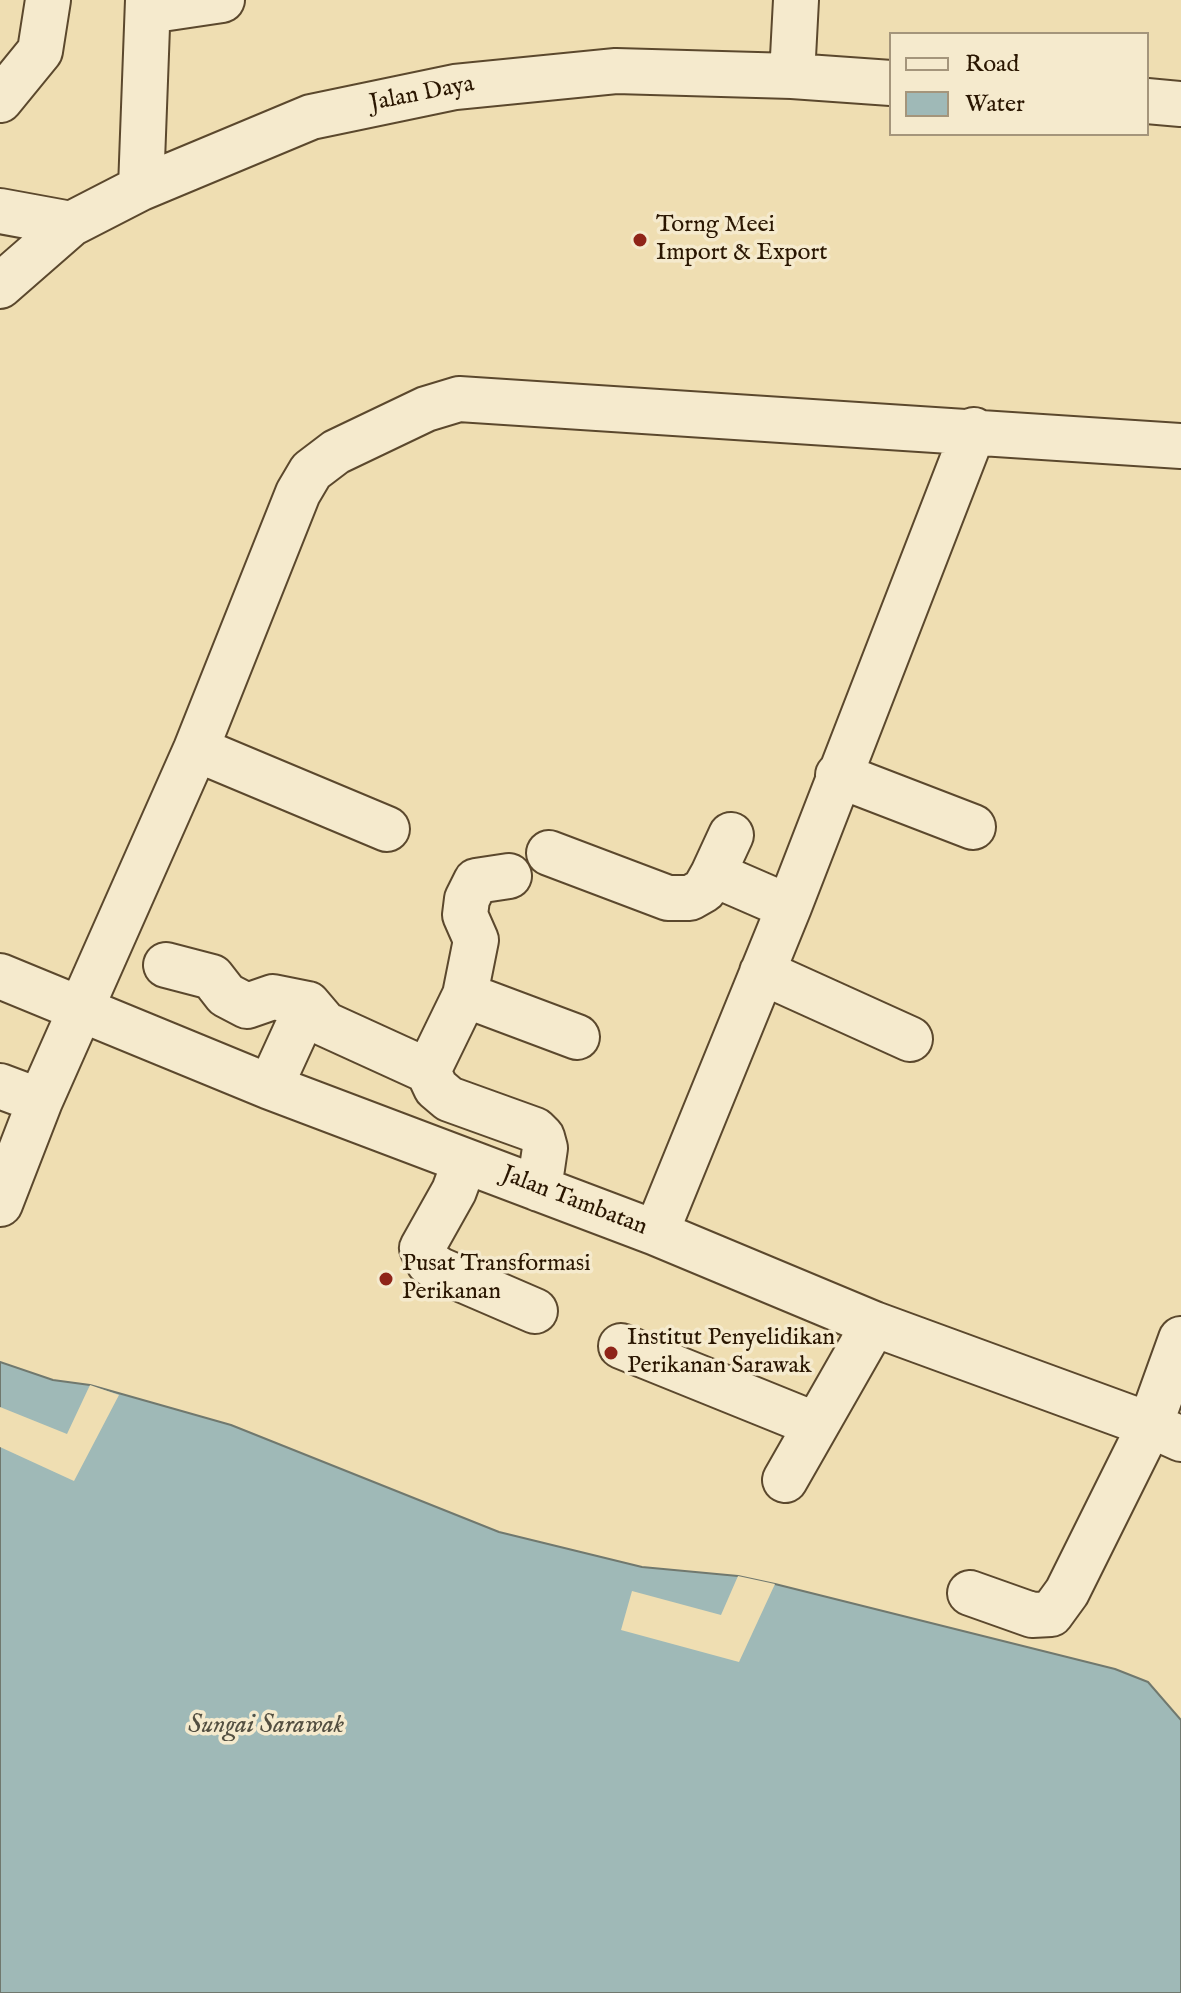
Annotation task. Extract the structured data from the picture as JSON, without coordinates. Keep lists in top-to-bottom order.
{
  "streets": {
    "street": ["Jalan Daya", "Jalan Tambatan"]
  },
  "water": ["Sungai Sarawak"],
  "places": ["Torng Meei Import & Export", "Pusat Transformasi Perikanan", "Institut Penyelidikan Perikanan Sarawak"],
  "legend": ["Road", "Water"]
}
